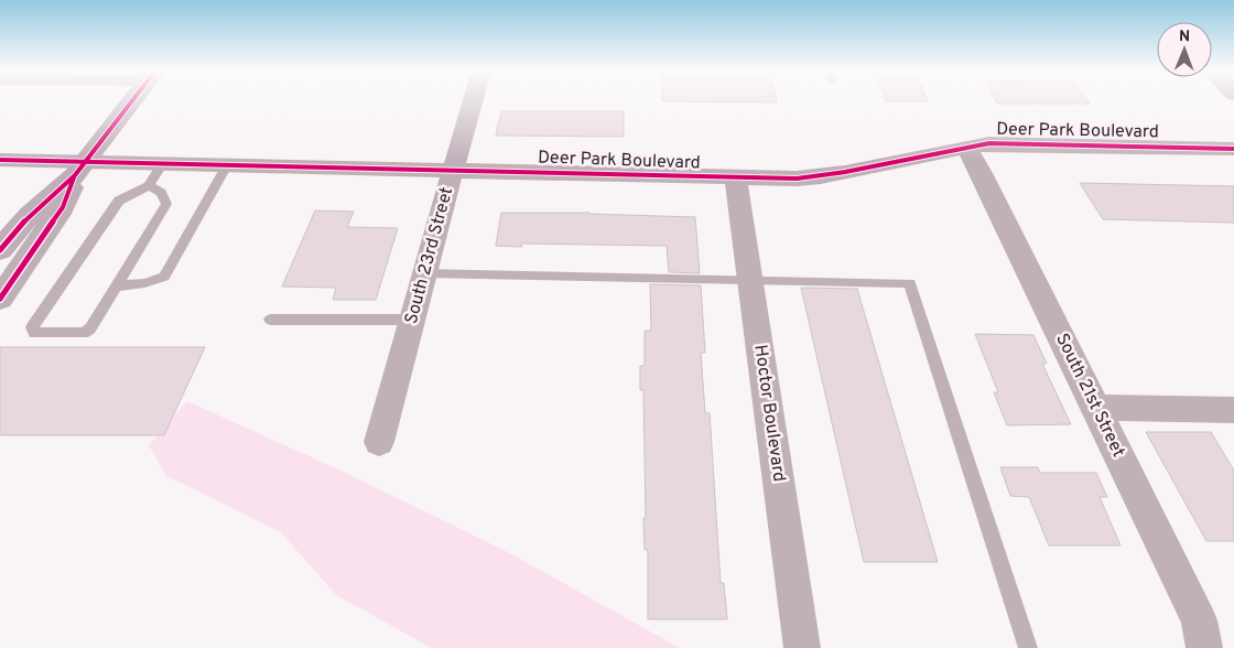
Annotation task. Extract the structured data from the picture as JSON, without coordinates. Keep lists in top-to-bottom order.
{
  "streets": {
    "street": [
      "Deer Park Boulevard",
      "South 23rd Street",
      "South 21st Street",
      "Hoctor Boulevard"
    ]
  },
  "crossings": [
    ["Deer Park Boulevard", "South 23rd Street"],
    ["Deer Park Boulevard", "South 21st Street"],
    ["Deer Park Boulevard", "Hoctor Boulevard"]
  ],
  "north": "top"
}
